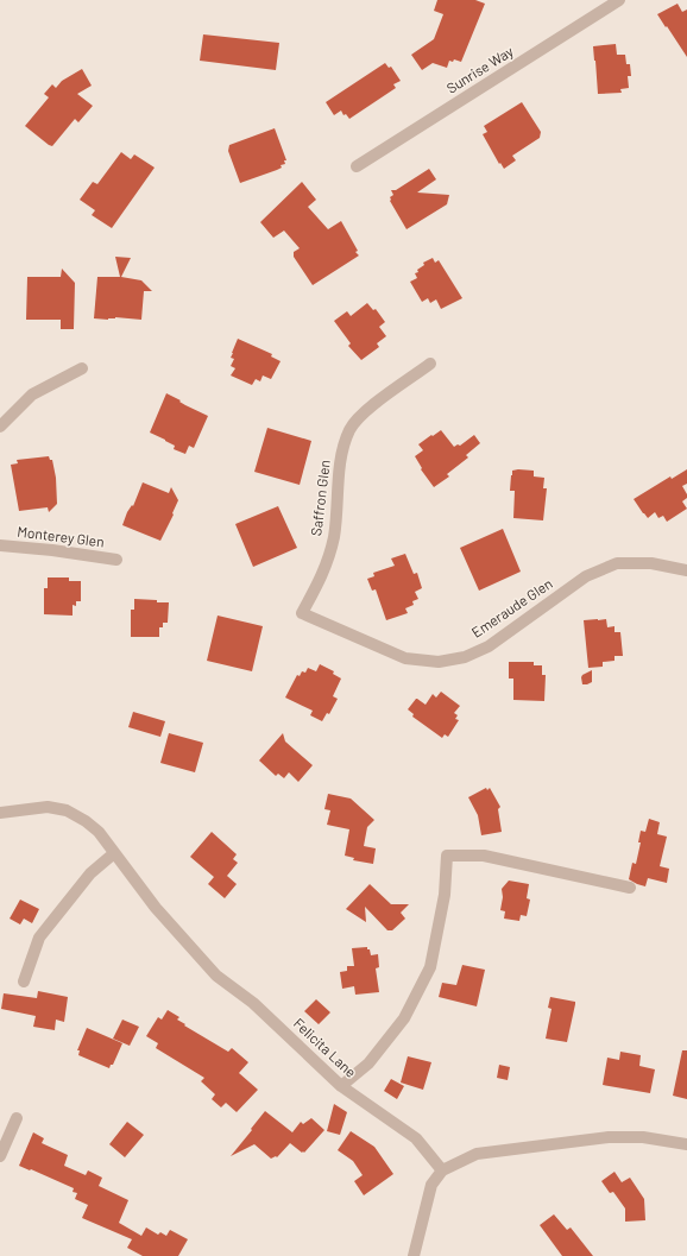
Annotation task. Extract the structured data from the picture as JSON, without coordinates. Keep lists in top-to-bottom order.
{
  "streets": {
    "street": [
      "Sunrise Way",
      "Saffron Glen",
      "Monterey Glen",
      "Emeraude Glen",
      "Felicita Lane"
    ]
  },
  "crossings": [
    ["Saffron Glen", "Emeraude Glen"]
  ]
}
